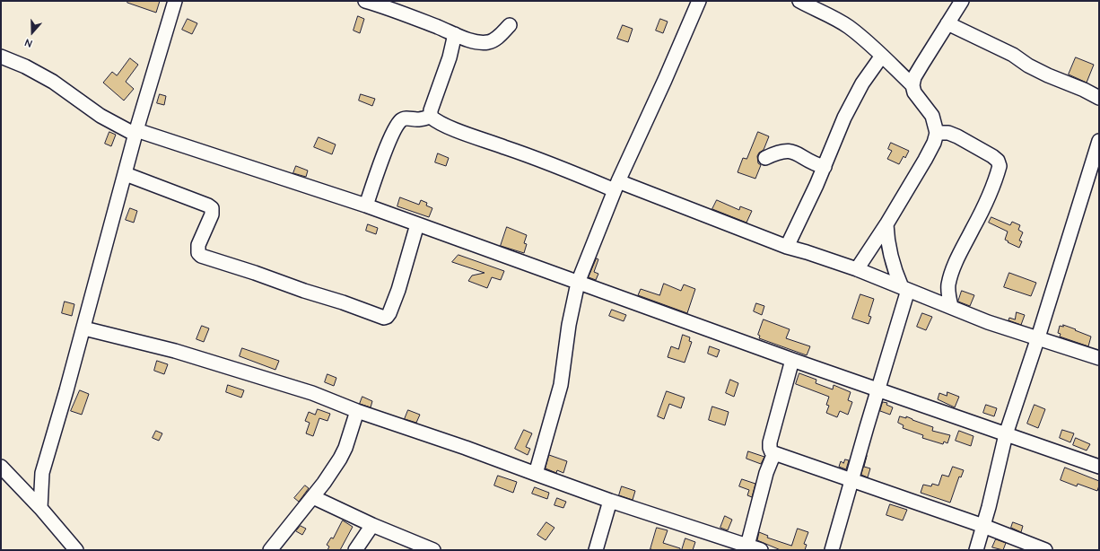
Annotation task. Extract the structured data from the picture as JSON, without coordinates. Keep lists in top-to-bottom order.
{
  "north": "bottom"
}
